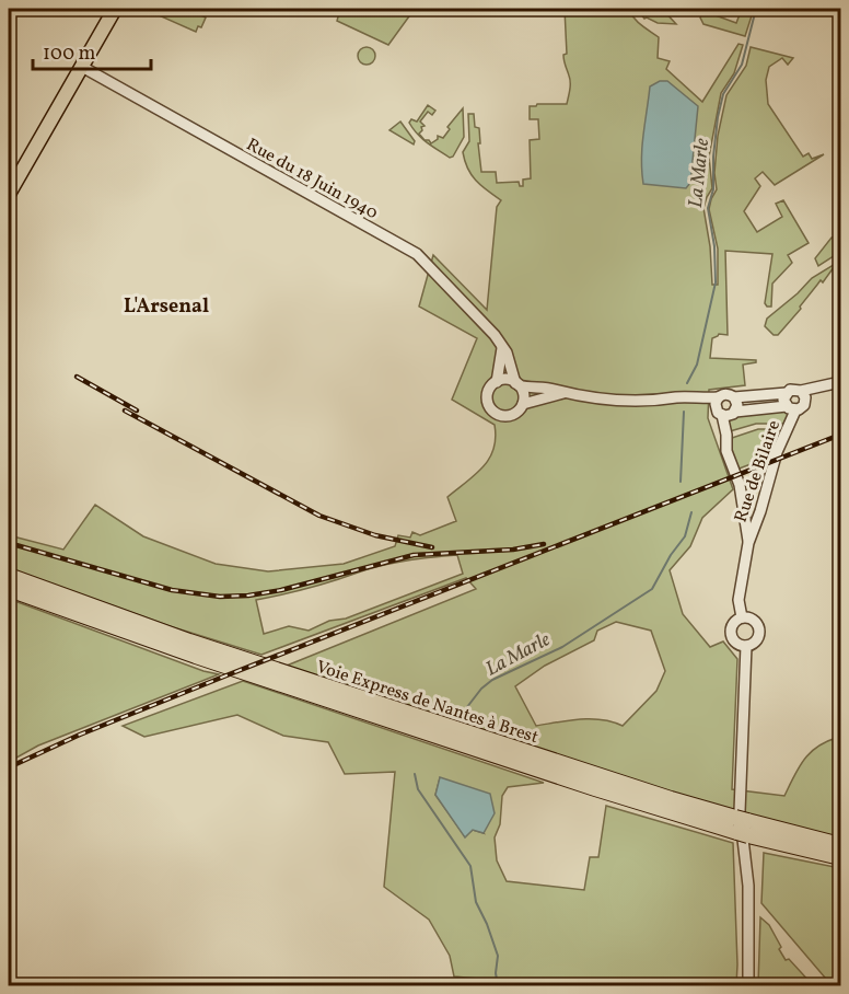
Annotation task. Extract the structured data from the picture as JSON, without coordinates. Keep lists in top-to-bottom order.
{
  "streets": {
    "highway": ["Voie Express de Nantes à Brest"],
    "street": ["Rue du 18 Juin 1940", "Rue de Bilaire"]
  },
  "districts": ["L'Arsenal"],
  "water": ["La Marle"],
  "scale_bar": "100 m"
}
